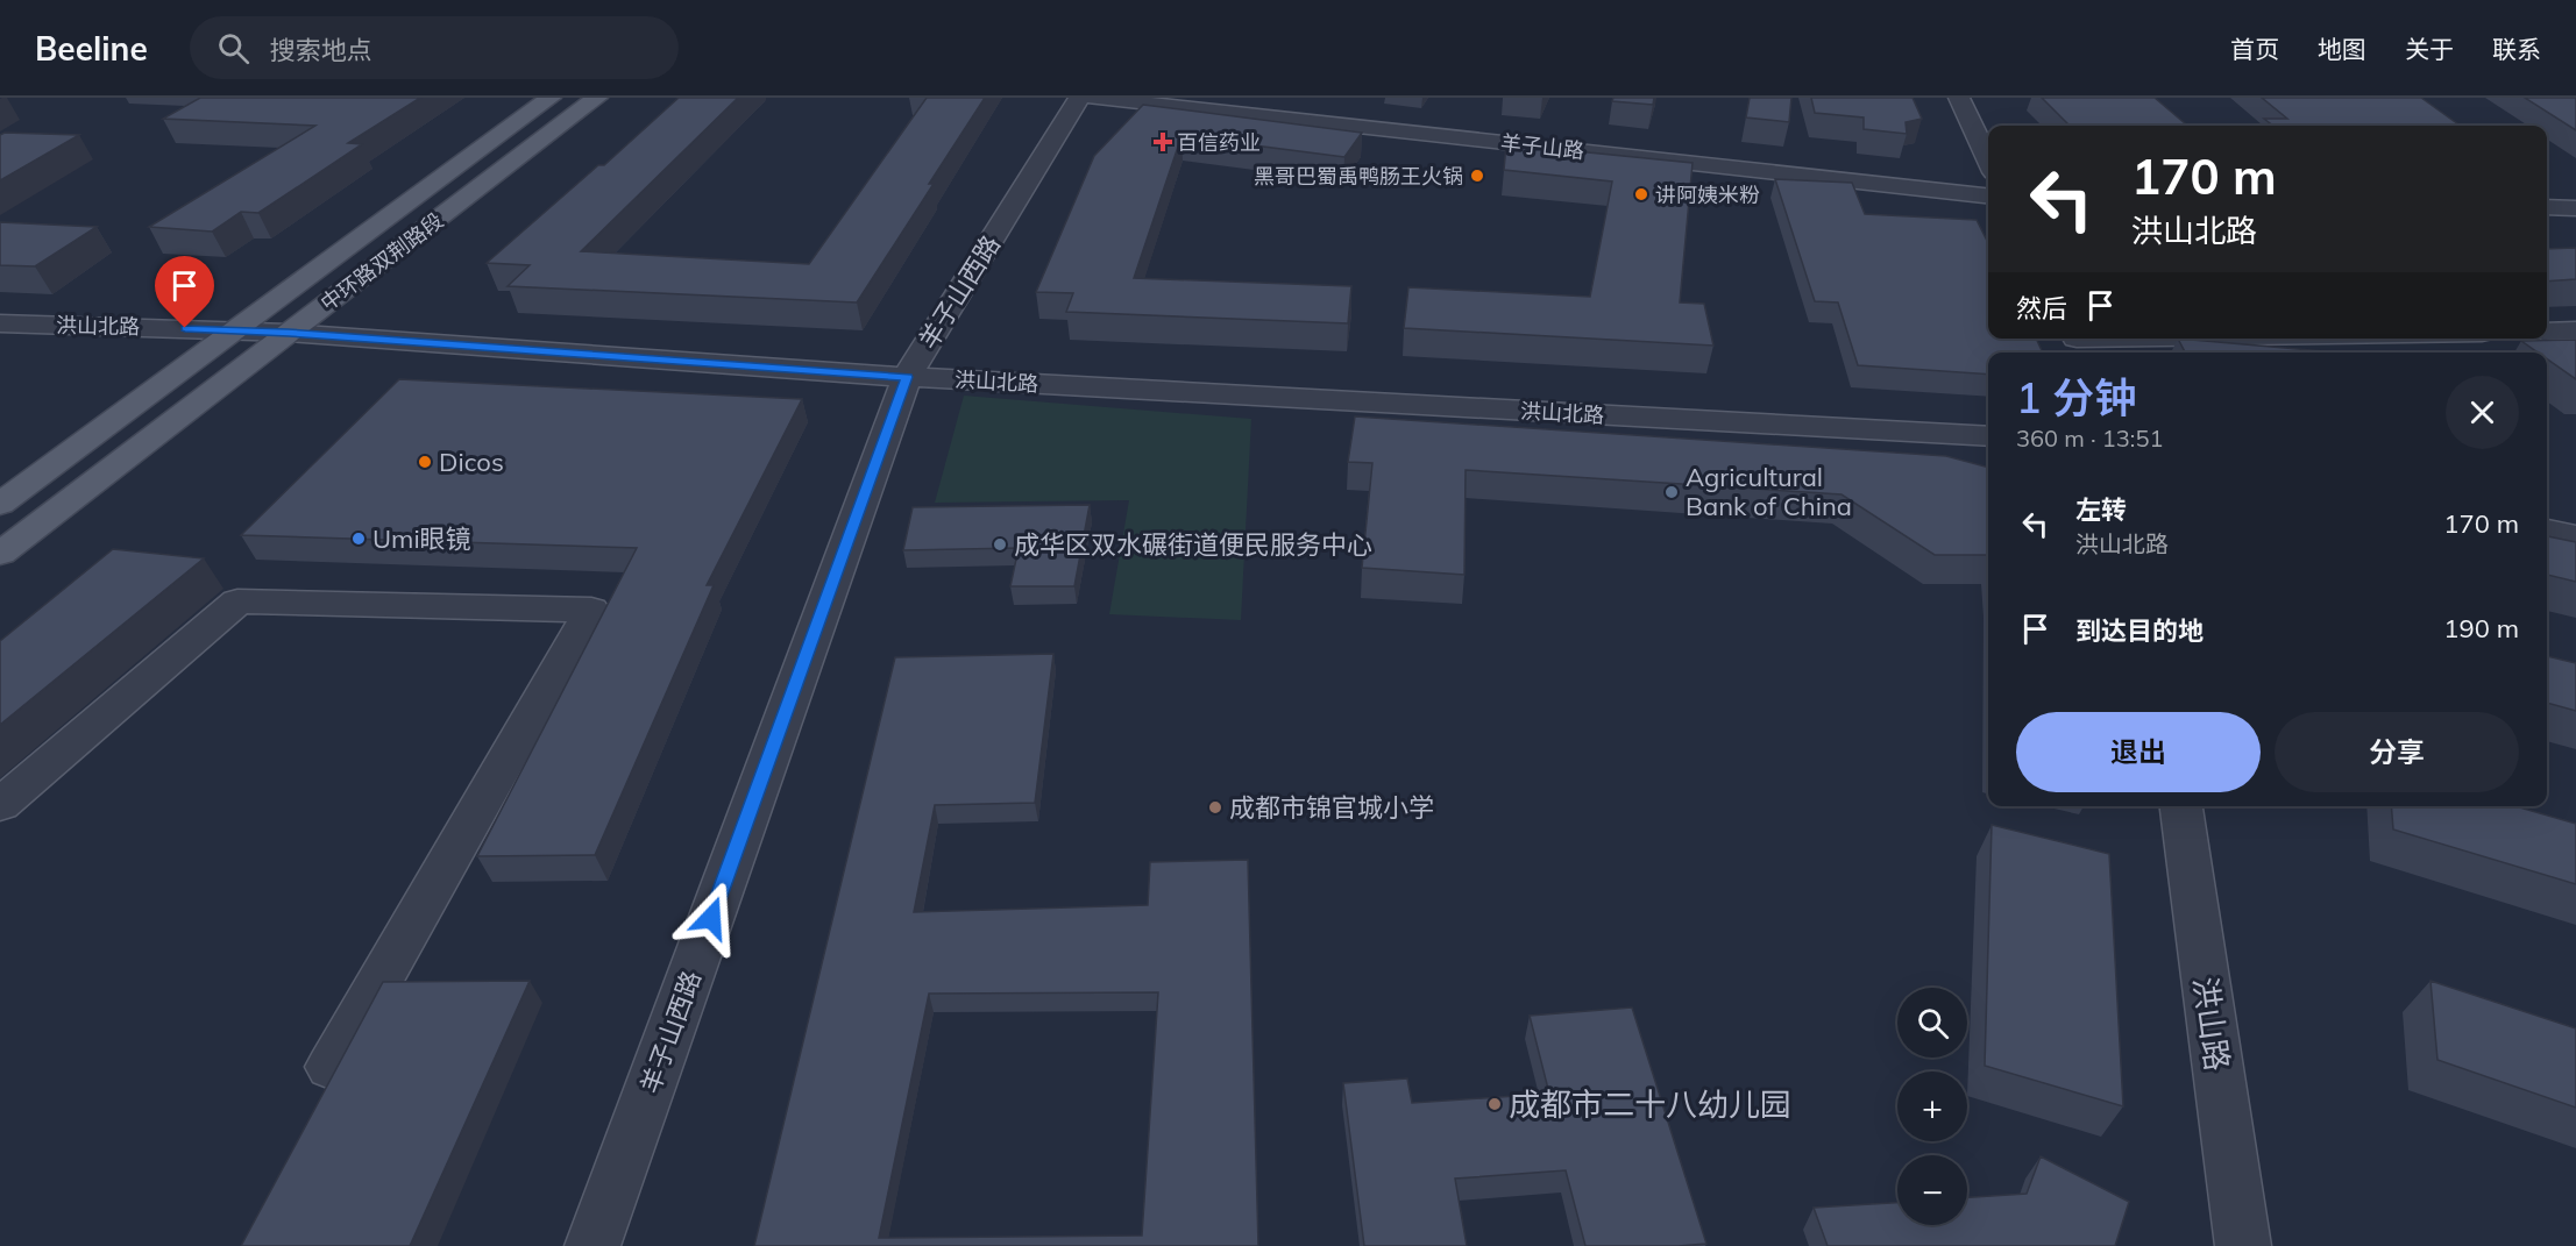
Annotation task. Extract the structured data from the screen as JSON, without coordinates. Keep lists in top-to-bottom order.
{
  "streets": {
    "main road": ["中环路双荆路段"],
    "street": [
      "羊子山路",
      "羊子山西路",
      "洪山北路",
      "洪山路"
    ]
  },
  "crossings": [
    ["中环路双荆路段", "洪山北路"],
    ["羊子山西路", "洪山北路"]
  ],
  "places": {
    "health": ["百信药业"],
    "other": [
      "黑哥巴蜀禹鸭肠王火锅",
      "讲阿姨米粉",
      "Dicos",
      "Agricultural Bank of China",
      "Umi眼镜",
      "成华区双水碾街道便民服务中心",
      "成都市锦官城小学",
      "成都市二十八幼儿园"
    ]
  },
  "page": {
    "header": "Beeline",
    "search": "搜索地点",
    "nav": [
      "首页",
      "地图",
      "关于",
      "联系"
    ],
    "turn": ["170 m", "洪山北路"],
    "then": "然后",
    "heading": ["1 分钟", "360 m · 13:51"],
    "list": [
      {
        "name": "左转",
        "note": "洪山北路",
        "value": "170 m"
      },
      {
        "name": "到达目的地",
        "value": "190 m"
      }
    ],
    "buttons": ["退出", "分享"],
    "map_buttons": ["+", "−"]
  }
}
